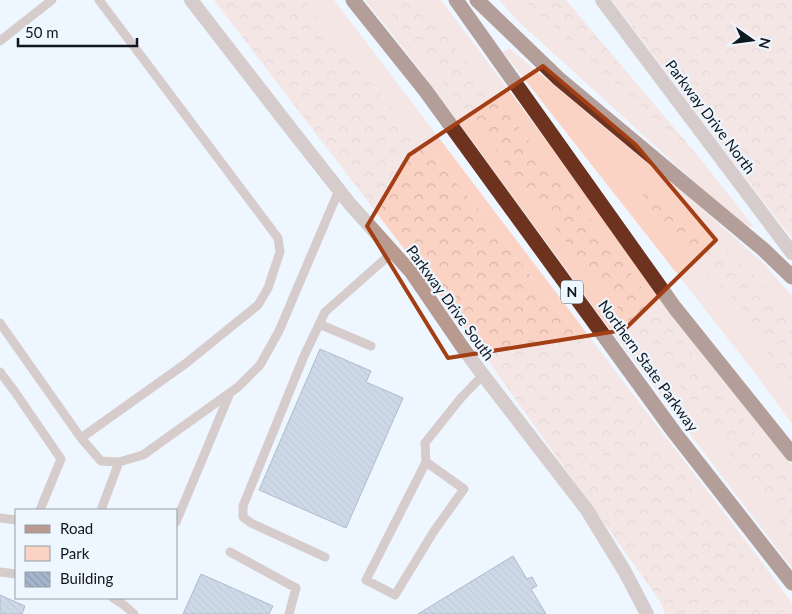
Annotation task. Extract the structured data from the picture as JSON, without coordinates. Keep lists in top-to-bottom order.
{
  "streets": {
    "highway": ["N", "Northern State Parkway"],
    "street": ["Parkway Drive North", "Parkway Drive South"]
  },
  "legend": ["Road", "Park", "Building"],
  "scale_bar": "50 m",
  "north": "right"
}
